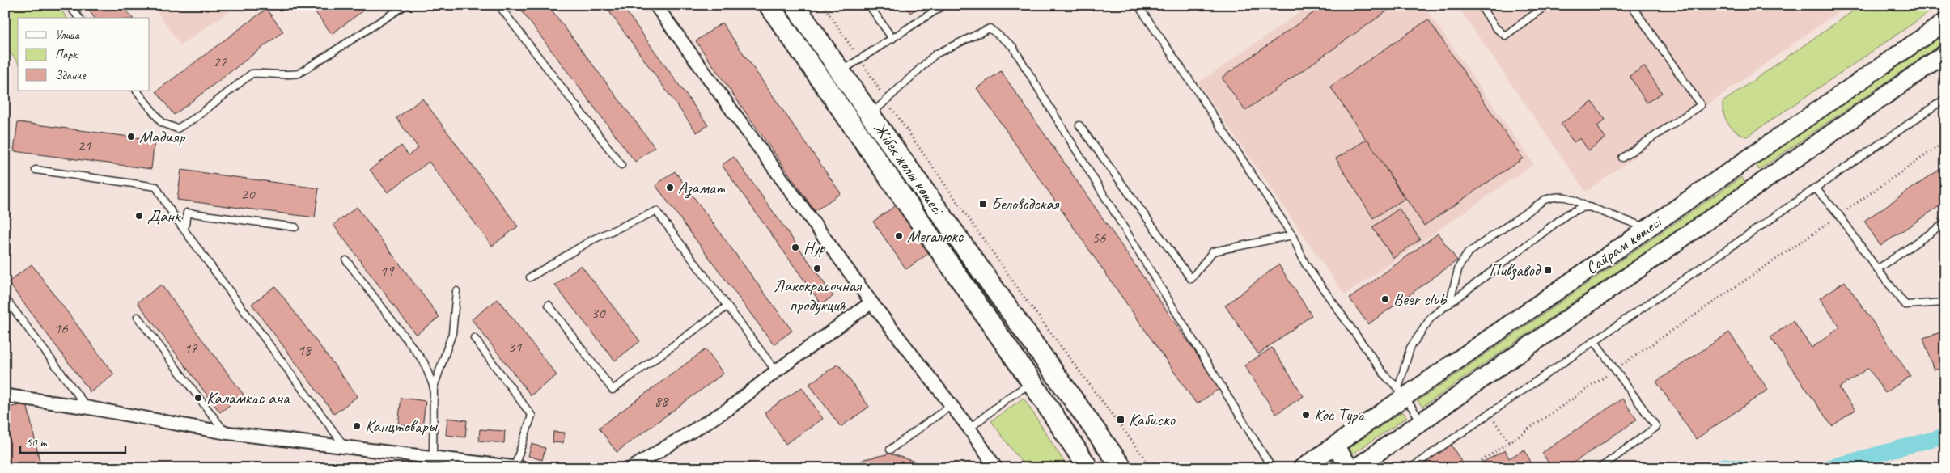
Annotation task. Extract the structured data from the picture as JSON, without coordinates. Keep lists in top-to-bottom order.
{
  "streets": {
    "main road": ["Жібек жолы көшесі", "Сайрам көшесі"]
  },
  "places": {
    "other": [
      "Мадияр",
      "Азамат",
      "Данк",
      "Мегалюкс",
      "Нур",
      "Лакокрасочная продукция",
      "Beer club",
      "Каламкас ана",
      "Кос Тура",
      "Канцтовары"
    ],
    "transit": ["Беловодская", "Пивзавод", "Кабиско"]
  },
  "house_numbers": [
    "22",
    "21",
    "20",
    "56",
    "19",
    "30",
    "16",
    "31",
    "17",
    "18",
    "88"
  ],
  "legend": ["Улица", "Парк", "Здание"],
  "scale_bar": "50 m"
}
